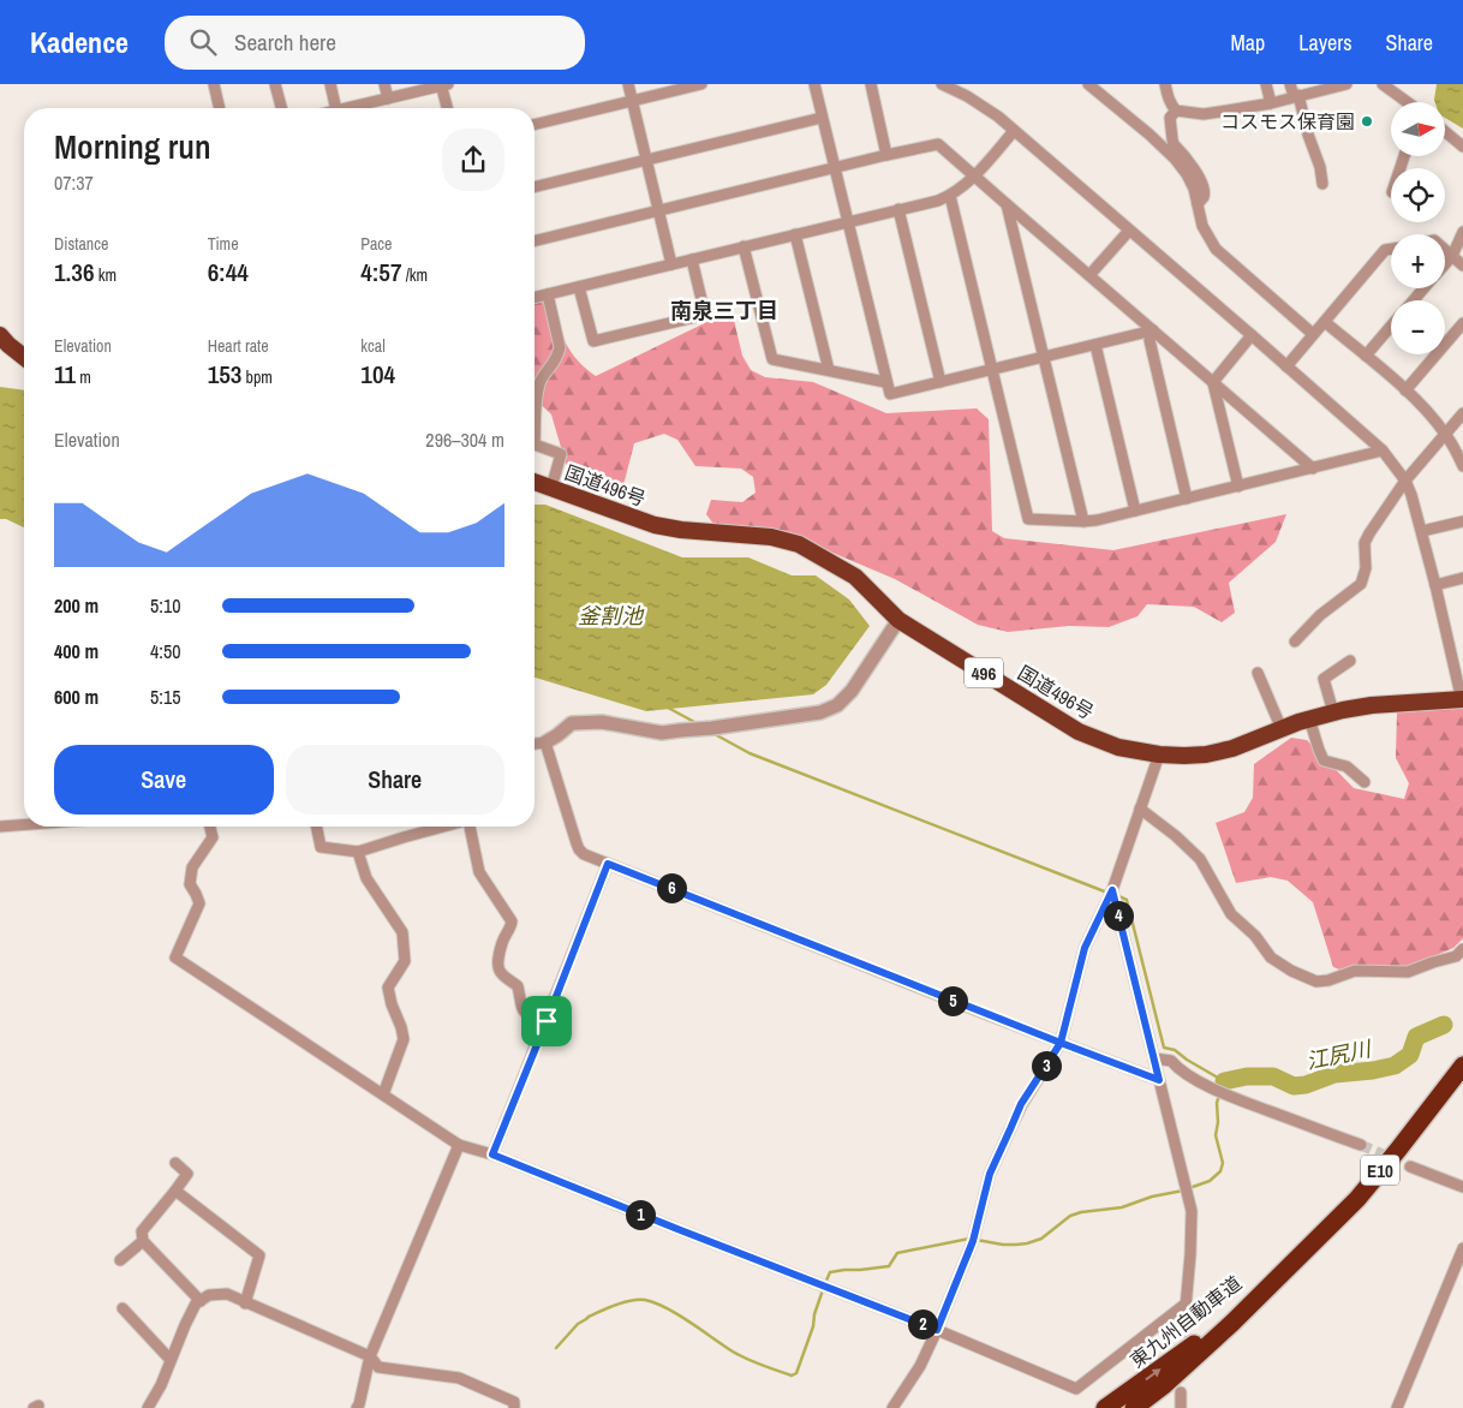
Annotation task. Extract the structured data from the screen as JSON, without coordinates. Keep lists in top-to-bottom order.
{
  "streets": {
    "highway": [
      "国道496号",
      "496",
      "E10",
      "東九州自動車道"
    ]
  },
  "districts": ["南泉三丁目"],
  "water": ["釜割池", "江尻川"],
  "places": ["コスモス保育園"],
  "north": "right",
  "page": {
    "header": "Kadence",
    "search": "Search here",
    "nav": ["Map", "Layers", "Share"],
    "map_buttons": ["+", "−"],
    "heading": ["Morning run", "07:37"],
    "stats": [
      ["Distance", "1.36 km"],
      ["Time", "6:44"],
      ["Pace", "4:57 /km"],
      ["Elevation", "11 m"],
      ["Heart rate", "153 bpm"],
      ["kcal", "104"]
    ],
    "chart": ["Elevation", "296–304 m"],
    "list": [
      {
        "name": "200 m",
        "note": "5:10"
      },
      {
        "name": "400 m",
        "note": "4:50"
      },
      {
        "name": "600 m",
        "note": "5:15"
      }
    ],
    "buttons": ["Save", "Share"],
    "pins": [
      "6",
      "4",
      "5",
      "3",
      "1",
      "2"
    ]
  }
}
